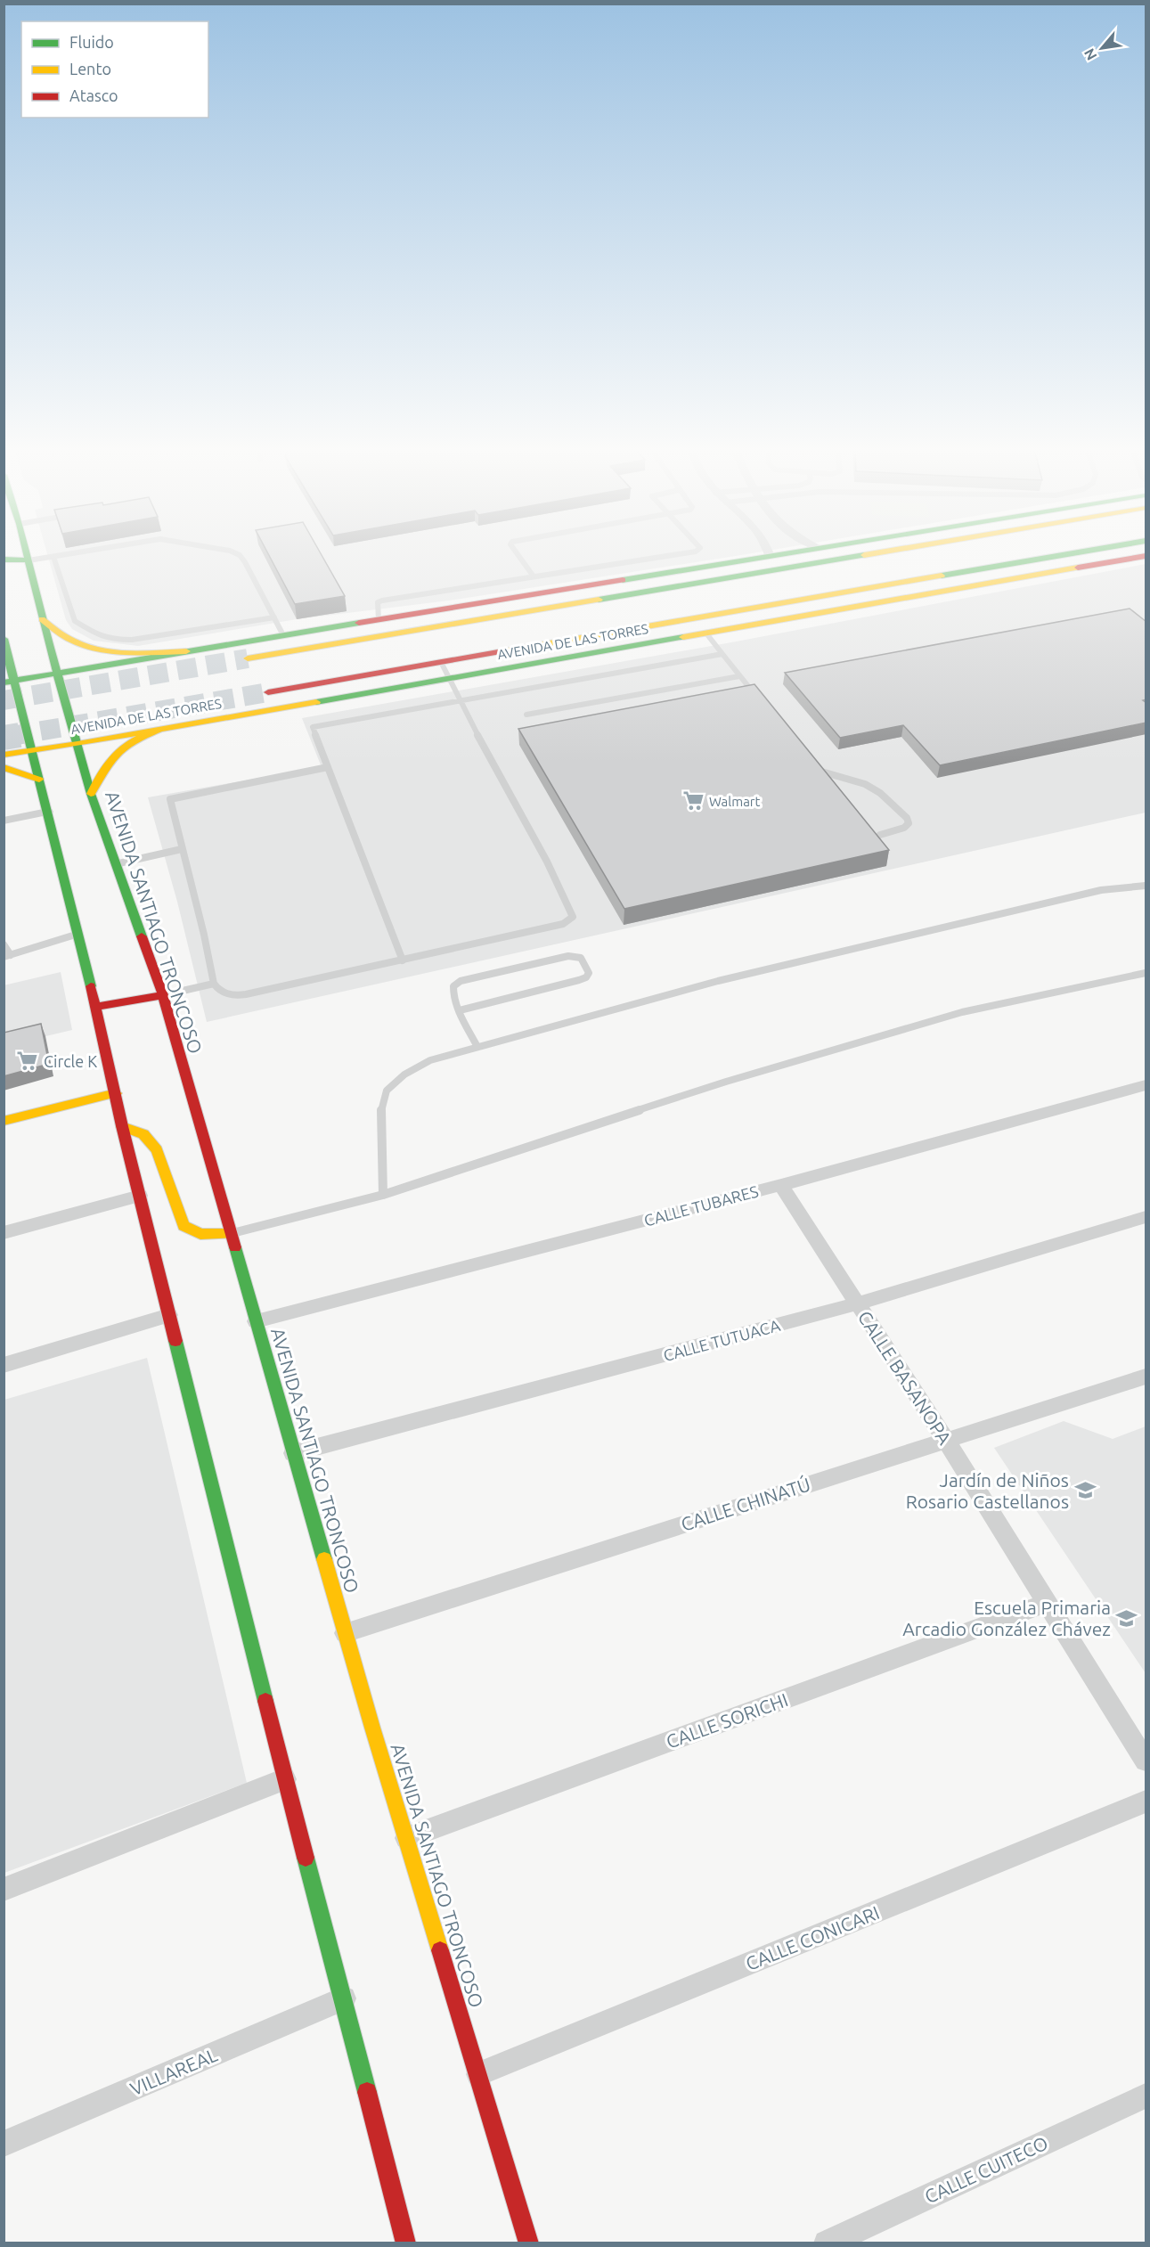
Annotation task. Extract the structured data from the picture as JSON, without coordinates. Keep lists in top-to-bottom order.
{
  "streets": {
    "main road": ["AVENIDA DE LAS TORRES", "AVENIDA SANTIAGO TRONCOSO"],
    "street": [
      "CALLE TUBARES",
      "CALLE TUTUACA",
      "CALLE BASANOPA",
      "CALLE CHINATÚ",
      "CALLE SORICHI",
      "CALLE CONICARI",
      "VILLAREAL",
      "CALLE CUITECO"
    ]
  },
  "crossings": [
    ["AVENIDA DE LAS TORRES", "AVENIDA SANTIAGO TRONCOSO"],
    ["AVENIDA SANTIAGO TRONCOSO", "CALLE TUBARES"],
    ["AVENIDA SANTIAGO TRONCOSO", "CALLE TUTUACA"],
    ["AVENIDA SANTIAGO TRONCOSO", "CALLE CHINATÚ"],
    ["AVENIDA SANTIAGO TRONCOSO", "CALLE SORICHI"],
    ["AVENIDA SANTIAGO TRONCOSO", "CALLE CONICARI"],
    ["CALLE TUBARES", "CALLE BASANOPA"],
    ["CALLE TUTUACA", "CALLE BASANOPA"],
    ["CALLE BASANOPA", "CALLE CHINATÚ"],
    ["CALLE BASANOPA", "CALLE SORICHI"]
  ],
  "places": {
    "supermarket": ["Walmart", "Circle K"],
    "school or university": ["Jardín de Niños Rosario Castellanos", "Escuela Primaria Arcadio González Chávez"]
  },
  "legend": ["Fluido", "Lento", "Atasco"],
  "north": "bottom left"
}
